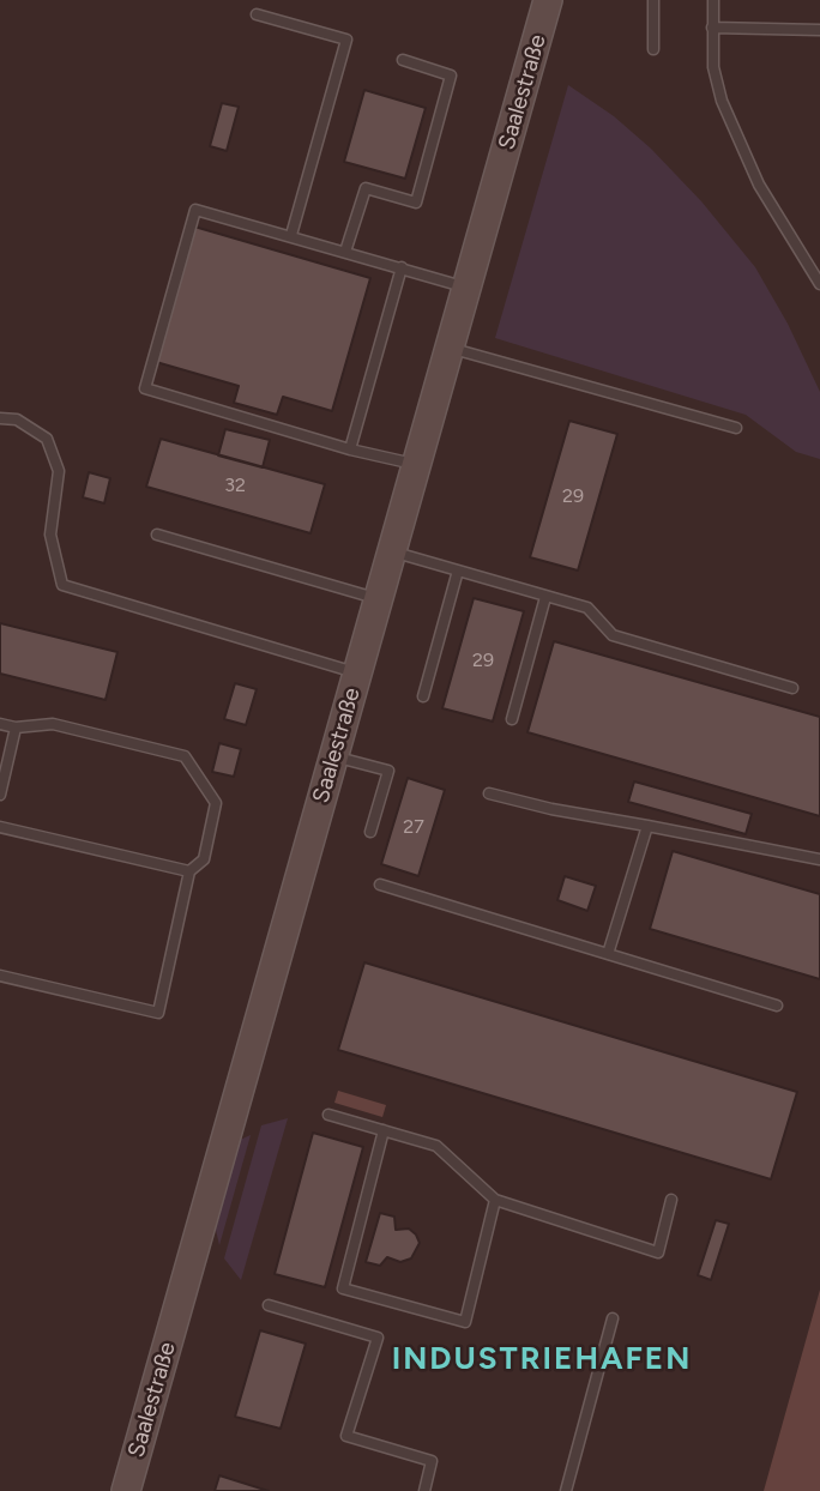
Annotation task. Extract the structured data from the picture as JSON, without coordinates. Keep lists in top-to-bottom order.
{
  "streets": {
    "main road": ["Saalestraße"]
  },
  "districts": ["INDUSTRIEHAFEN"],
  "house_numbers": [
    "32",
    "29",
    "29",
    "27"
  ]
}
